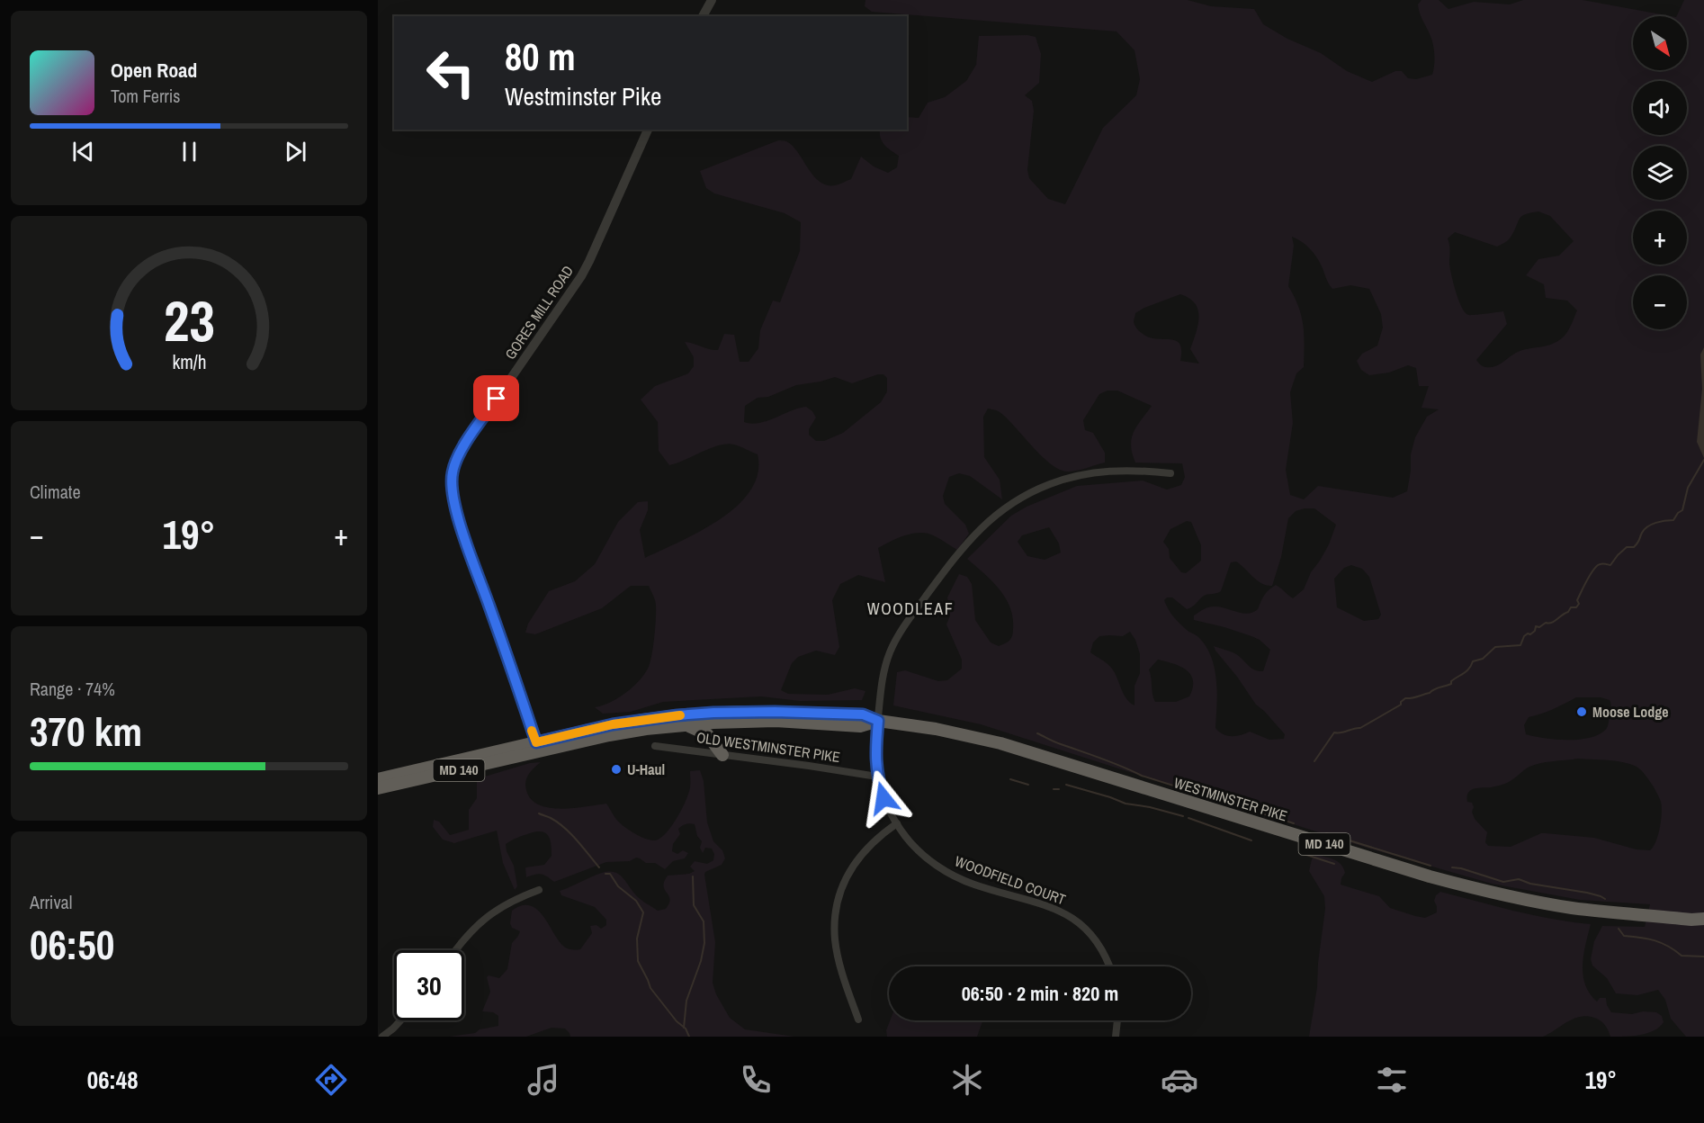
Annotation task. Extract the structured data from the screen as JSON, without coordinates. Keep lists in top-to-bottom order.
{
  "streets": {
    "highway": ["MD 140", "WESTMINSTER PIKE"],
    "street": ["GORES MILL ROAD", "OLD WESTMINSTER PIKE", "WOODFIELD COURT"]
  },
  "crossings": [
    ["GORES MILL ROAD", "WESTMINSTER PIKE"],
    ["OLD WESTMINSTER PIKE", "WOODFIELD COURT"],
    ["WESTMINSTER PIKE", "WOODFIELD COURT"]
  ],
  "districts": ["WOODLEAF"],
  "places": ["Moose Lodge", "U-Haul"],
  "north": "bottom right",
  "page": {
    "map_buttons": ["+", "−"],
    "turn": ["80 m", "Westminster Pike"],
    "song": ["Open Road", "Tom Ferris"],
    "tile": [
      "Climate",
      ["Range · 74%", "370 km"],
      ["Arrival", "06:50"]
    ],
    "heat": ["−", "19°", "+"],
    "limit": "30",
    "trip": "06:50 · 2 min · 820 m",
    "tabs": ["06:48", "19°"],
    "gauge": ["23", "km/h"]
  }
}
